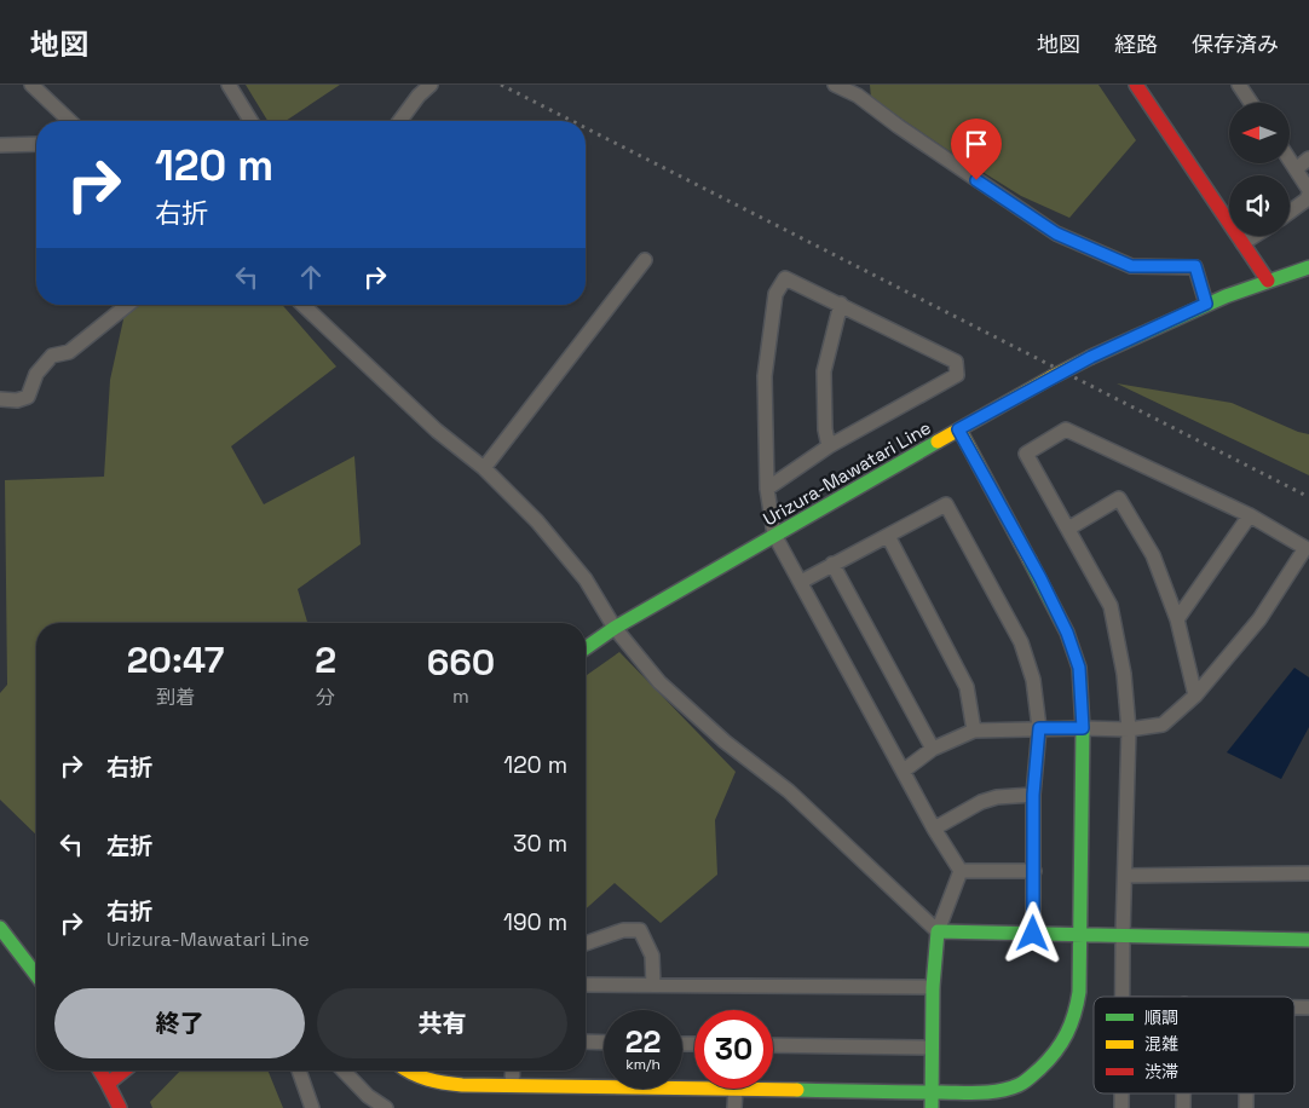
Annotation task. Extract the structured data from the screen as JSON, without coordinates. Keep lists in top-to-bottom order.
{
  "streets": {
    "street": ["Urizura-Mawatari Line"]
  },
  "legend": ["順調", "混雑", "渋滞"],
  "north": "left",
  "page": {
    "header": "地図",
    "nav": ["地図", "経路", "保存済み"],
    "turn": ["120 m", "右折"],
    "eta": [
      "20:47",
      "到着",
      "2",
      "分",
      "660",
      "m"
    ],
    "list": [
      {
        "name": "右折",
        "value": "120 m"
      },
      {
        "name": "左折",
        "value": "30 m"
      },
      {
        "name": "右折",
        "note": "Urizura-Mawatari Line",
        "value": "190 m"
      }
    ],
    "buttons": ["終了", "共有"],
    "speed": "22 km/h",
    "limit": "30"
  }
}
